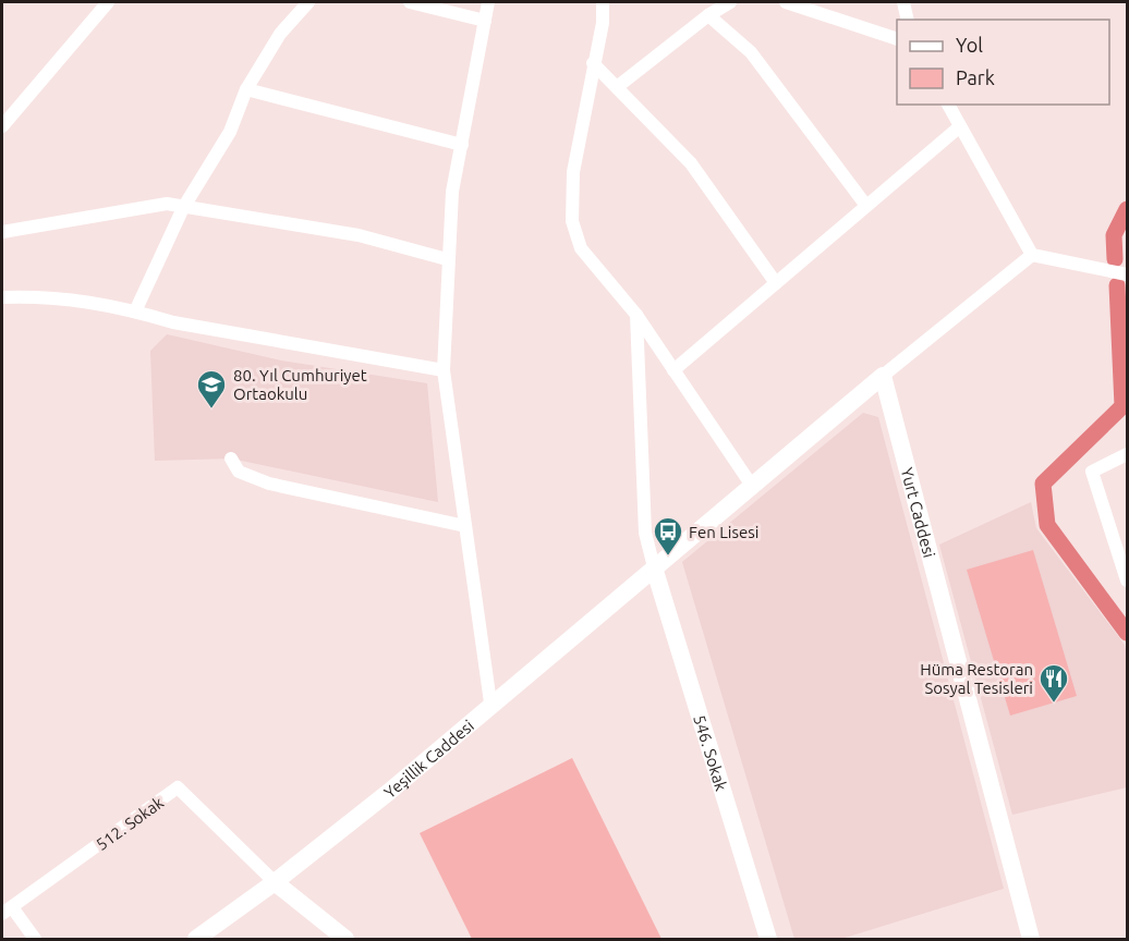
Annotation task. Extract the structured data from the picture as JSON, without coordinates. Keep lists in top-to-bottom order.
{
  "streets": {
    "main road": ["Yurt Caddesi", "546. Sokak", "Yeşillik Caddesi"],
    "street": ["512. Sokak"]
  },
  "crossings": [
    ["546. Sokak", "Yeşillik Caddesi"],
    ["Yeşillik Caddesi", "512. Sokak"]
  ],
  "places": {
    "school or university": ["80. Yıl Cumhuriyet Ortaokulu"],
    "bus stop": ["Fen Lisesi"],
    "restaurant": ["Hüma Restoran Sosyal Tesisleri"]
  },
  "legend": ["Yol", "Park"]
}
